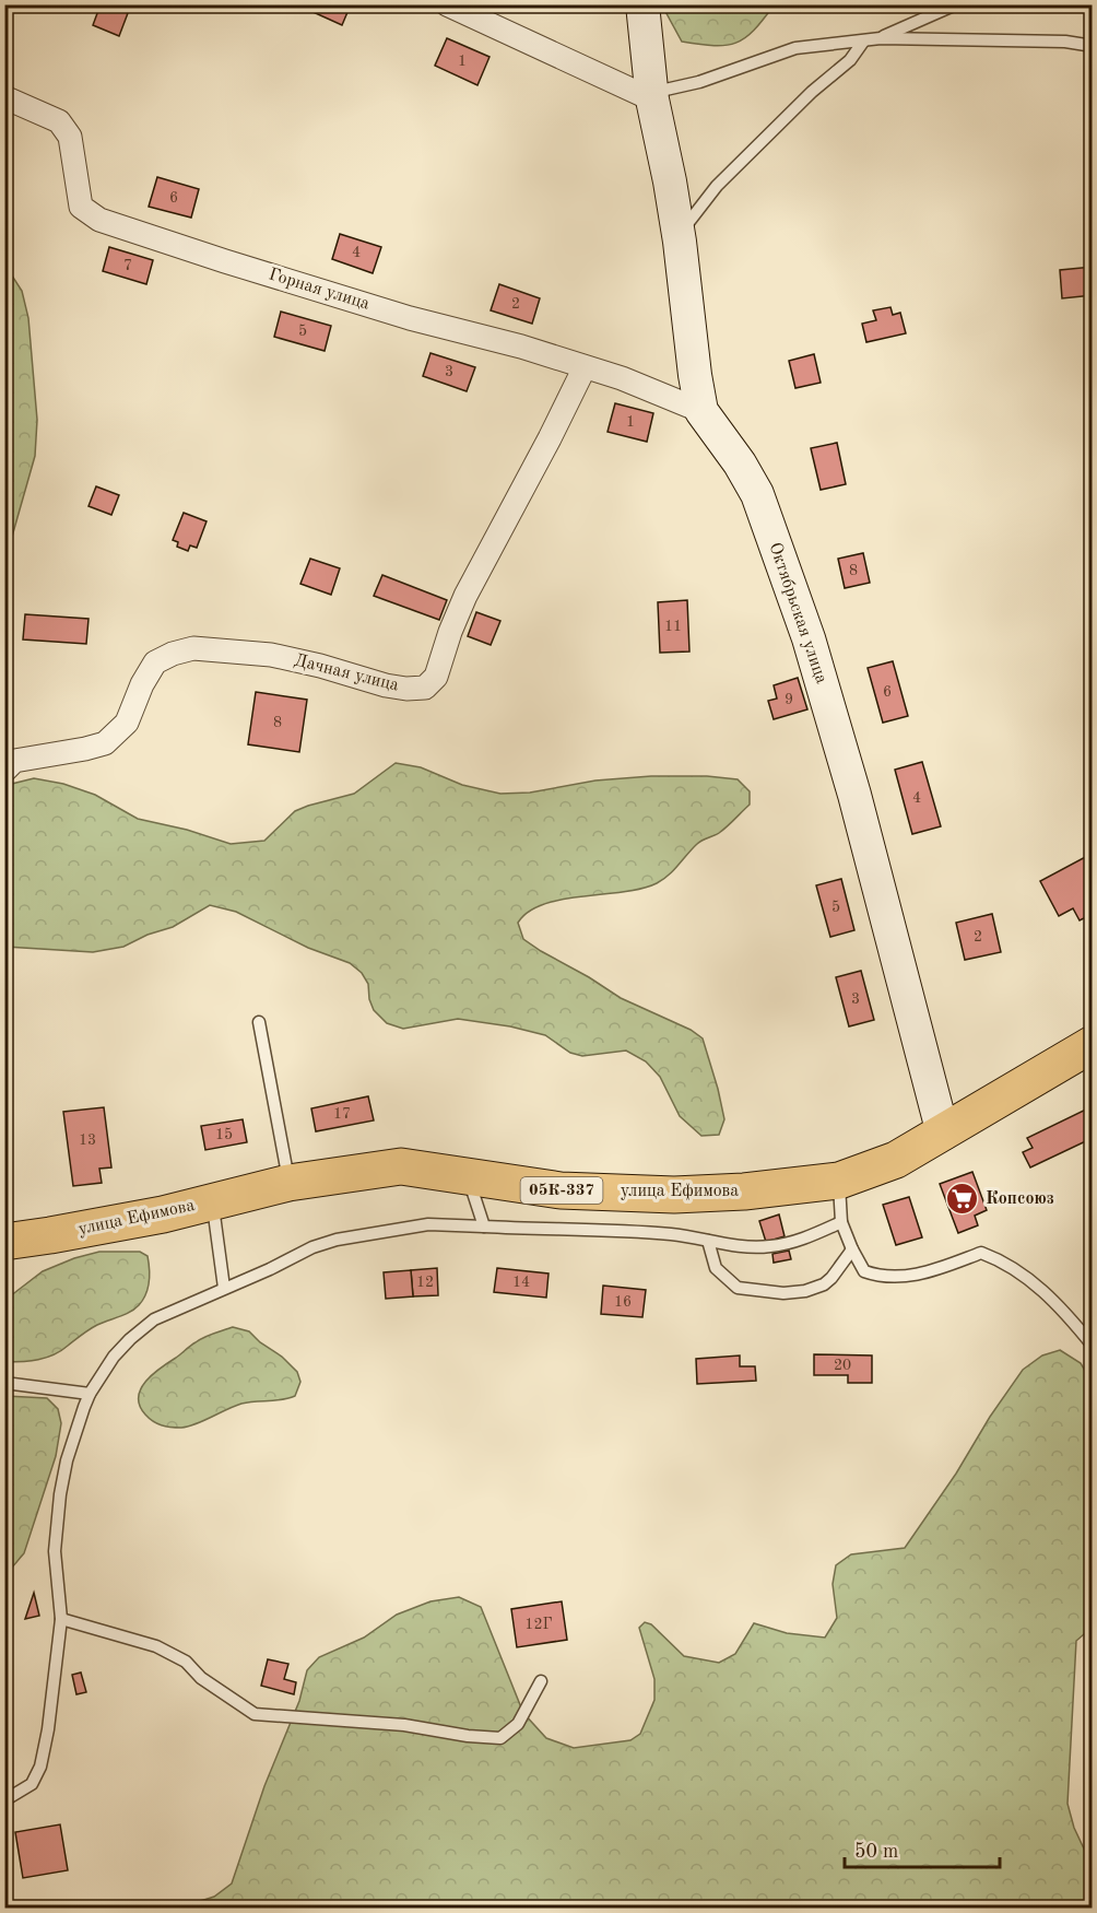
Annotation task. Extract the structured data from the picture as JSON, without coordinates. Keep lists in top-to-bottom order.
{
  "streets": {
    "main road": ["05К-337", "улица Ефимова"],
    "street": ["Горная улица", "Октябрьская улица", "Дачная улица"]
  },
  "crossings": [
    ["Горная улица", "Октябрьская улица"],
    ["Горная улица", "Дачная улица"],
    ["Октябрьская улица", "улица Ефимова"]
  ],
  "places": {
    "supermarket": ["Копсоюз"]
  },
  "house_numbers": [
    "1",
    "6",
    "4",
    "7",
    "2",
    "5",
    "3",
    "1",
    "8",
    "11",
    "6",
    "9",
    "8",
    "4",
    "5",
    "2",
    "3",
    "17",
    "15",
    "13",
    "12",
    "14",
    "16",
    "20",
    "12Г"
  ],
  "scale_bar": "50 m"
}
